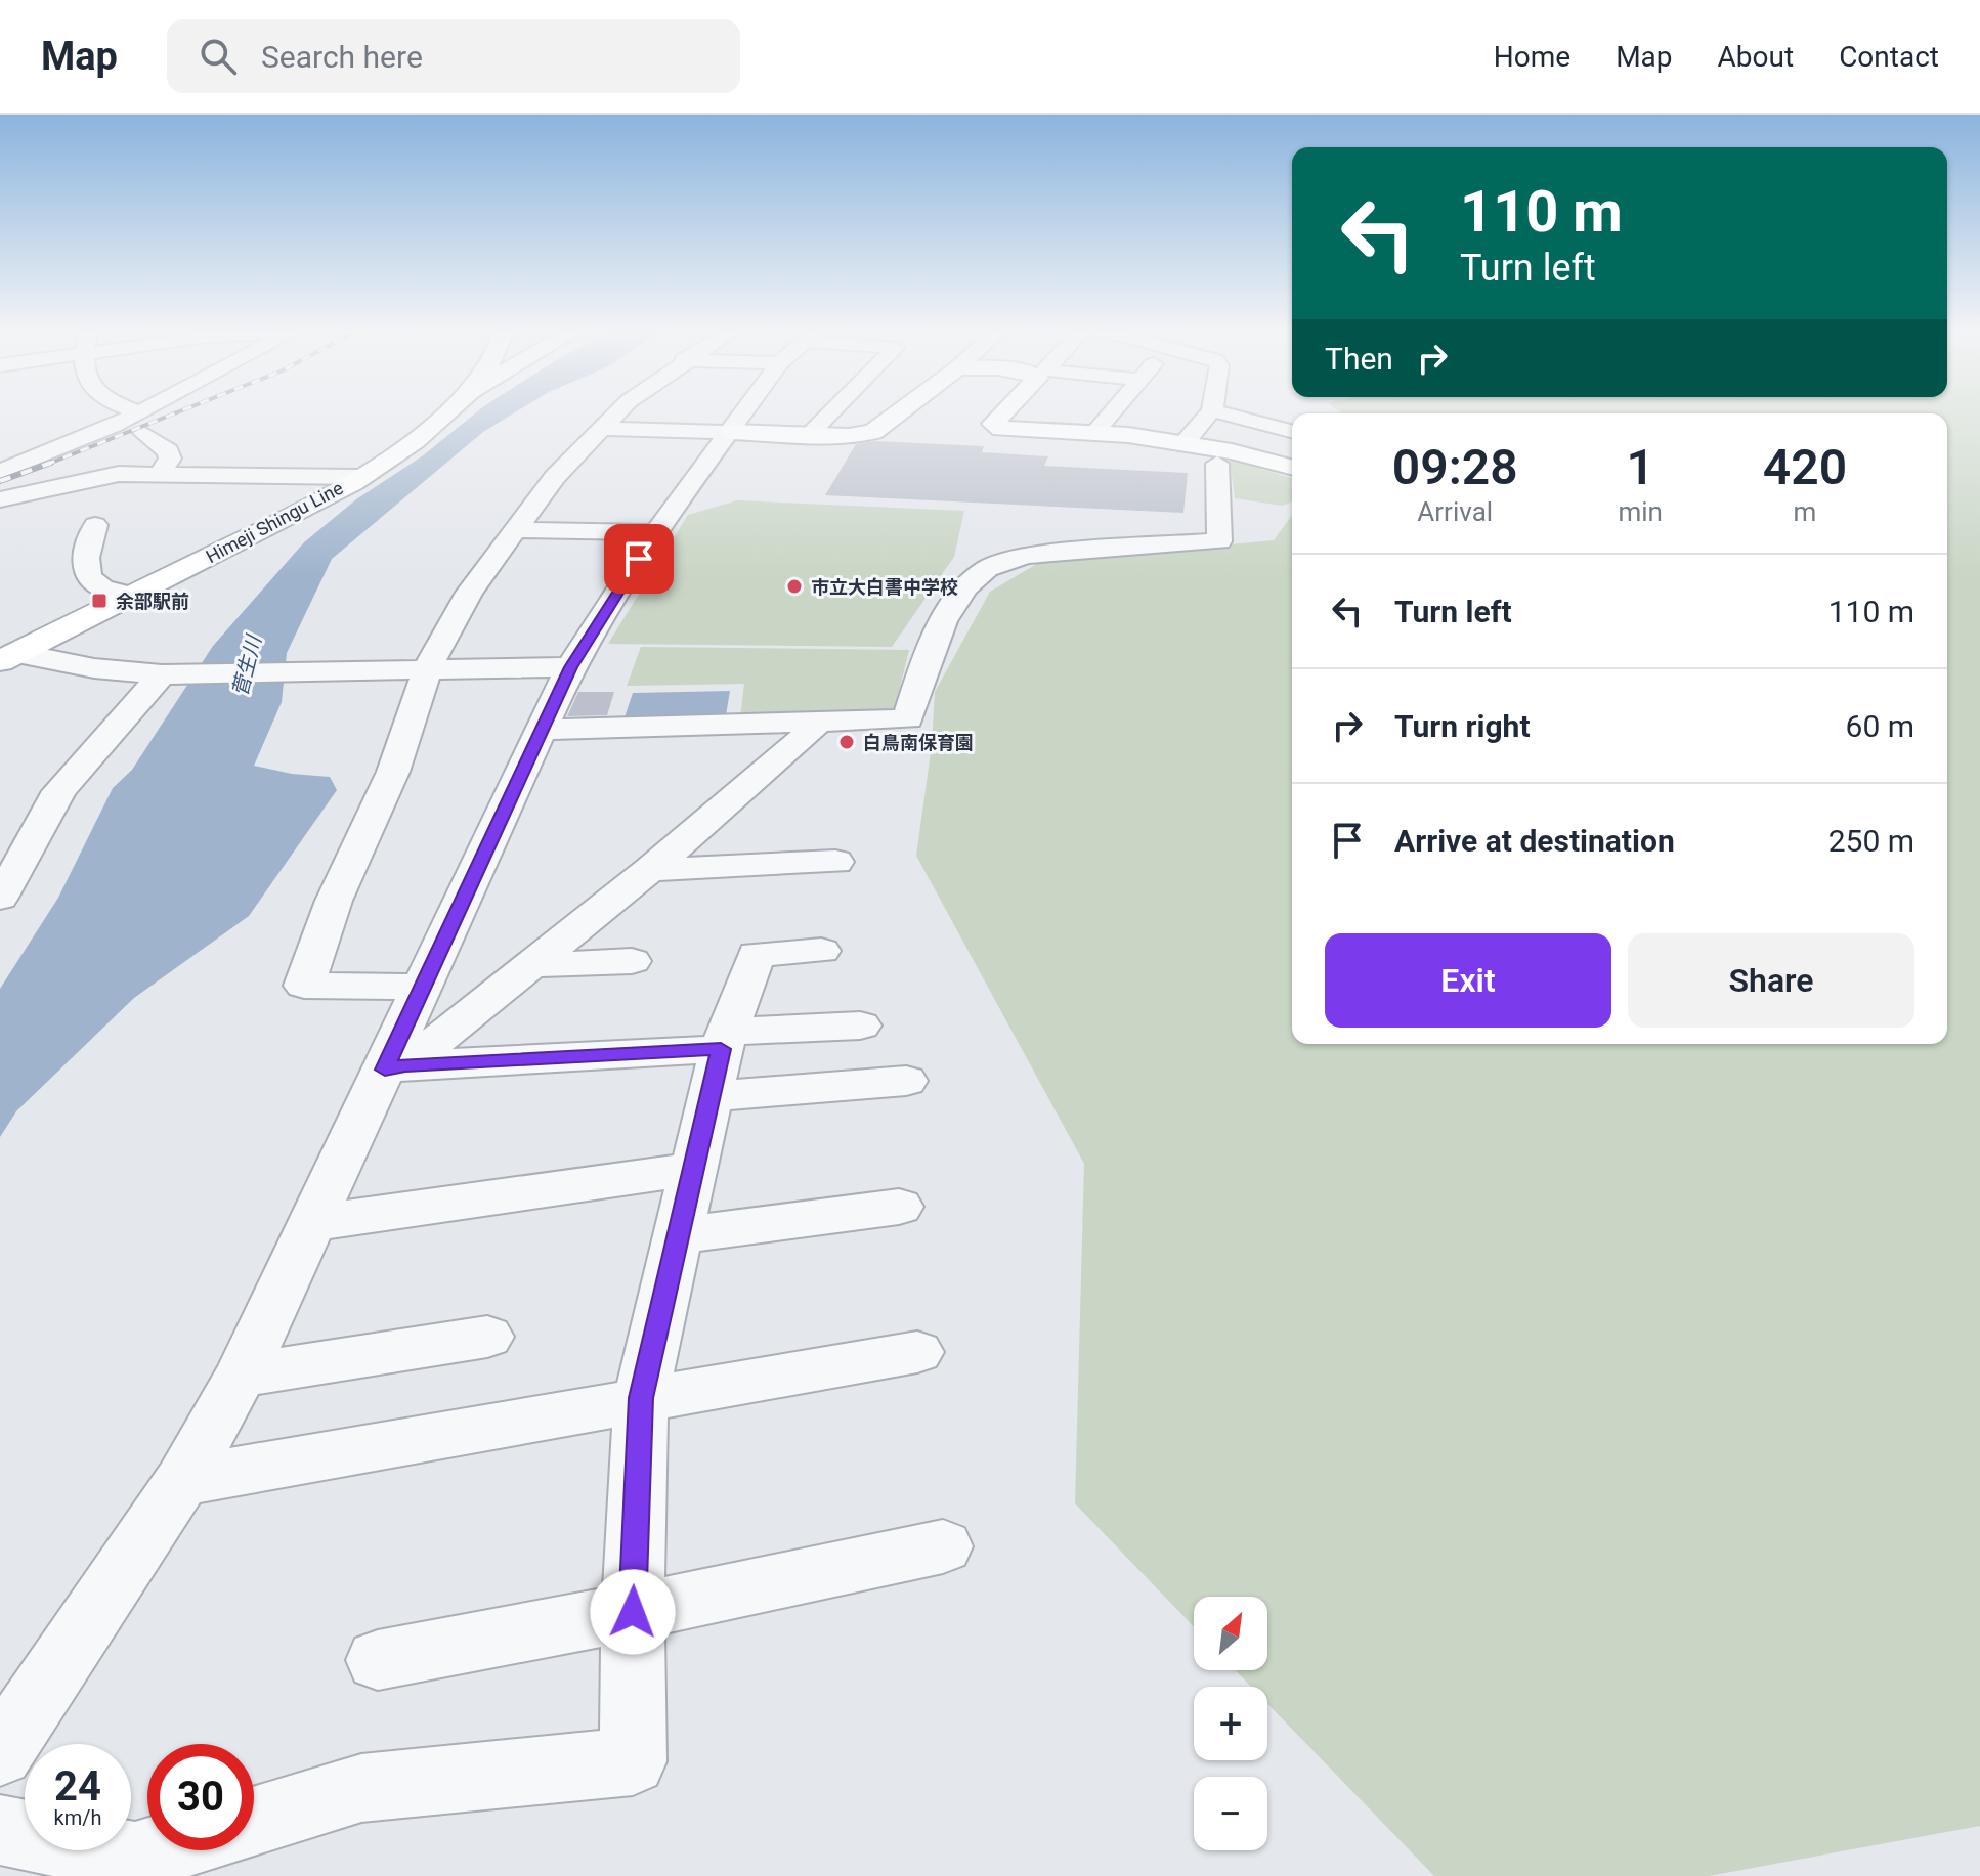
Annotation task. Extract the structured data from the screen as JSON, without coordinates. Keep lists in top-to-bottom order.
{
  "streets": {
    "main road": ["Himeji Shingu Line"]
  },
  "water": ["菅生川"],
  "places": {
    "other": ["市立大白書中学校", "白鳥南保育園"],
    "transit": ["余部駅前"]
  },
  "north": "top right",
  "page": {
    "header": "Map",
    "search": "Search here",
    "nav": [
      "Home",
      "Map",
      "About",
      "Contact"
    ],
    "turn": ["110 m", "Turn left"],
    "then": "Then",
    "eta": [
      "09:28",
      "Arrival",
      "1",
      "min",
      "420",
      "m"
    ],
    "list": [
      {
        "name": "Turn left",
        "value": "110 m"
      },
      {
        "name": "Turn right",
        "value": "60 m"
      },
      {
        "name": "Arrive at destination",
        "value": "250 m"
      }
    ],
    "buttons": ["Exit", "Share"],
    "map_buttons": ["+", "−"],
    "speed": "24 km/h",
    "limit": "30"
  }
}
